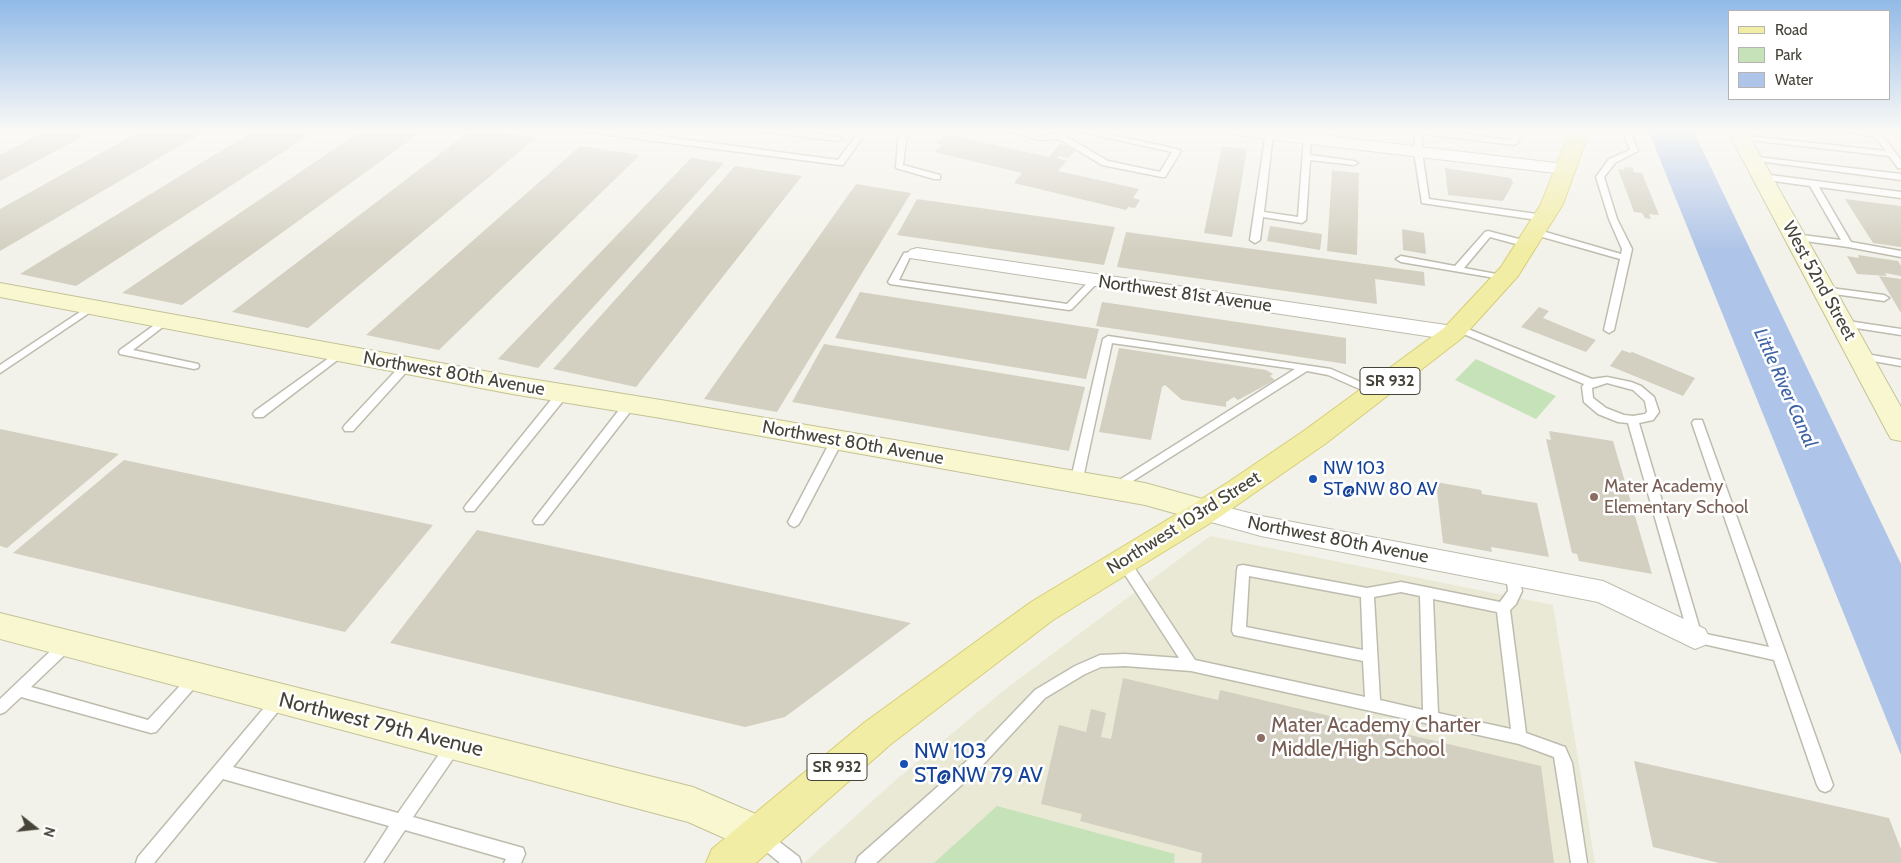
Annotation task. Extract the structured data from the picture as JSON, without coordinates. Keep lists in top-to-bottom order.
{
  "streets": {
    "main road": ["SR 932", "Northwest 103rd Street"],
    "street": [
      "West 52nd Street",
      "Northwest 81st Avenue",
      "Northwest 80th Avenue",
      "Northwest 79th Avenue"
    ]
  },
  "crossings": [
    ["Northwest 81st Avenue", "Northwest 103rd Street"],
    ["Northwest 80th Avenue", "Northwest 103rd Street"],
    ["Northwest 103rd Street", "Northwest 79th Avenue"]
  ],
  "water": ["Little River Canal"],
  "places": [
    "NW 103 ST@NW 80 AV",
    "Mater Academy Elementary School",
    "Mater Academy Charter Middle/High School",
    "NW 103 ST@NW 79 AV"
  ],
  "legend": ["Road", "Park", "Water"],
  "north": "right"
}
